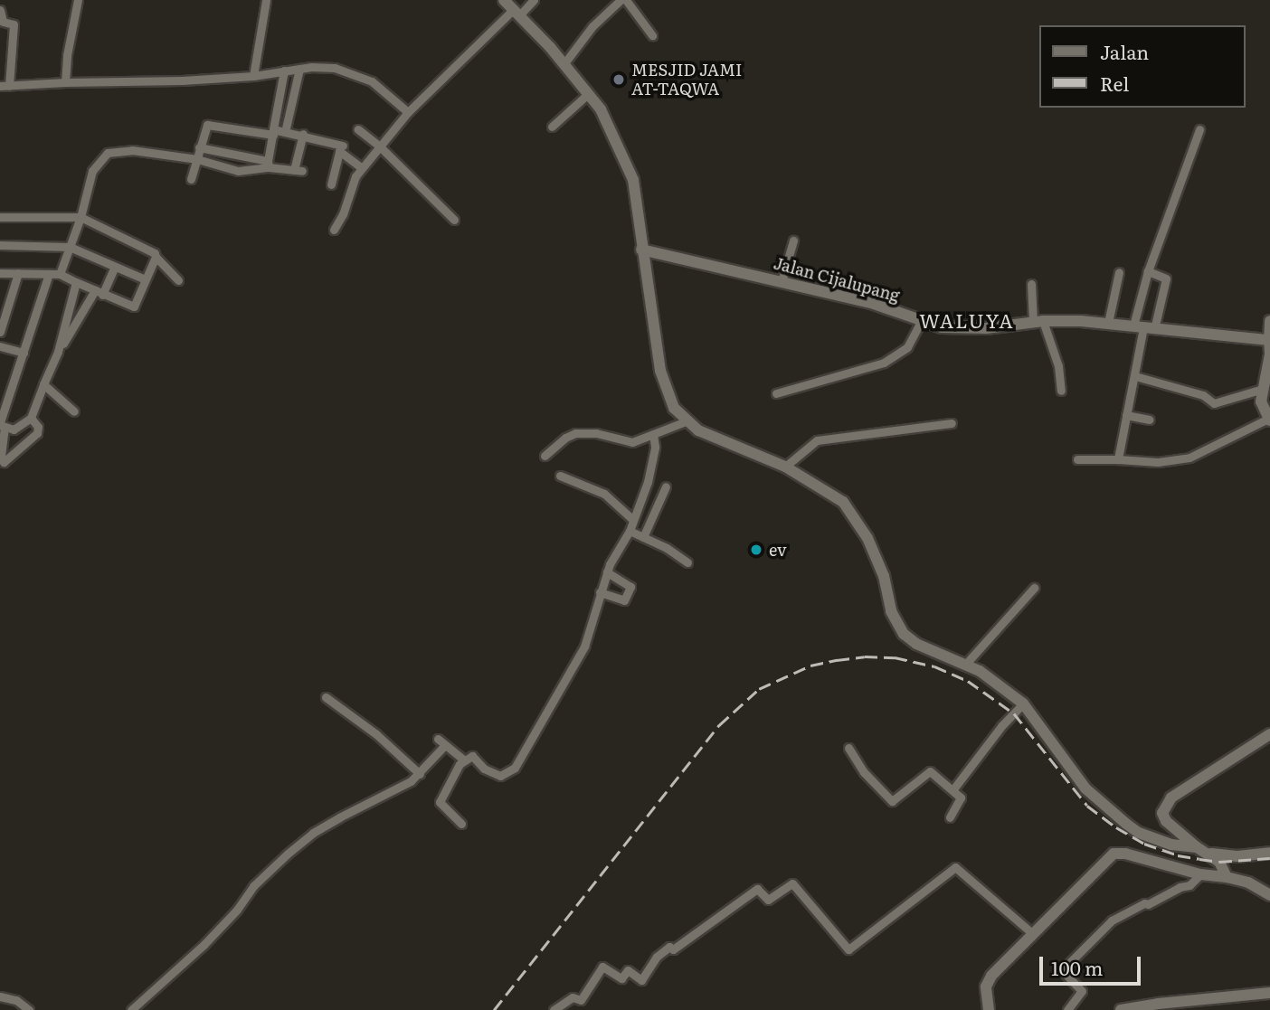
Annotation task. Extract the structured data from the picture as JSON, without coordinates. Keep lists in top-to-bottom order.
{
  "streets": {
    "street": ["Jalan Cijalupang"]
  },
  "districts": ["WALUYA"],
  "places": ["MESJID JAMI AT-TAQWA", "ev"],
  "legend": ["Jalan", "Rel"],
  "scale_bar": "100 m"
}
